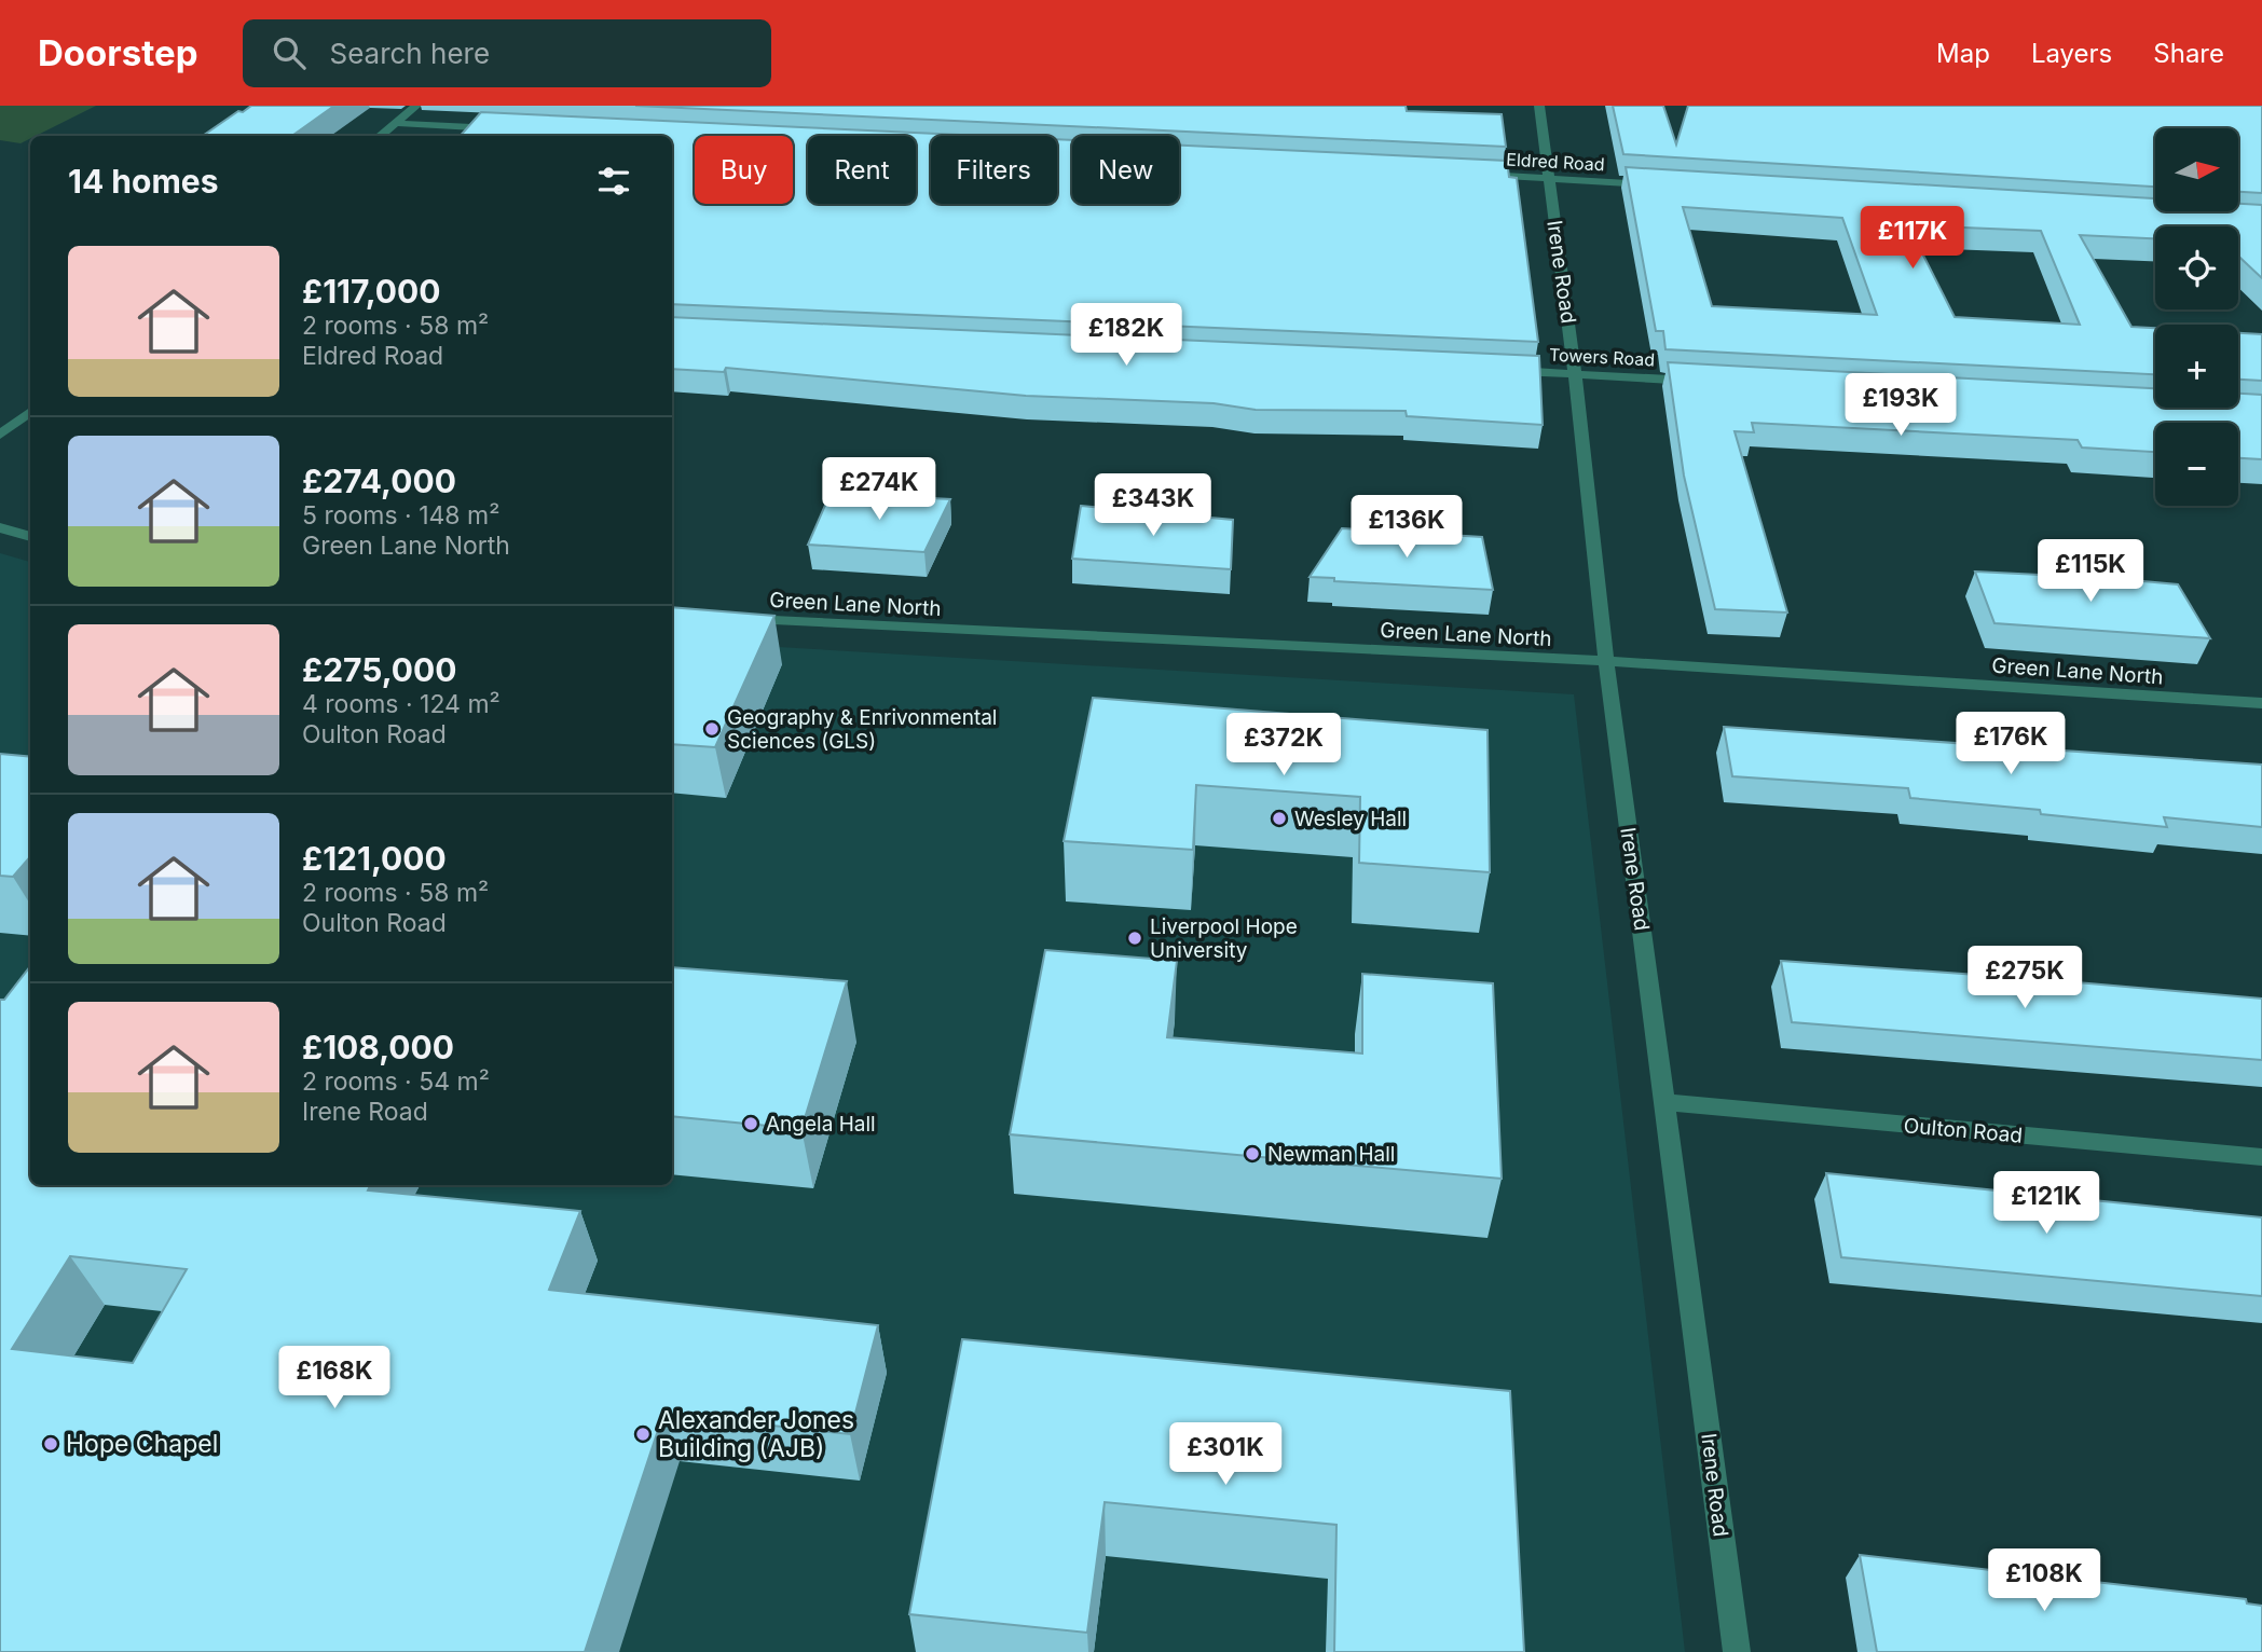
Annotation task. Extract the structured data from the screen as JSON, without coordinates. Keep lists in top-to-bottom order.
{
  "streets": {
    "street": [
      "Eldred Road",
      "Irene Road",
      "Towers Road",
      "Green Lane North",
      "Oulton Road"
    ]
  },
  "crossings": [
    ["Eldred Road", "Irene Road"],
    ["Irene Road", "Towers Road"],
    ["Irene Road", "Green Lane North"],
    ["Irene Road", "Oulton Road"]
  ],
  "places": [
    "Geography & Enrivonmental Sciences (GLS)",
    "Wesley Hall",
    "Liverpool Hope University",
    "Angela Hall",
    "Newman Hall",
    "Alexander Jones Building (AJB)",
    "Hope Chapel"
  ],
  "north": "right",
  "page": {
    "header": "Doorstep",
    "search": "Search here",
    "nav": ["Map", "Layers", "Share"],
    "map_buttons": ["+", "−"],
    "chip": [
      "Buy",
      "Rent",
      "Filters",
      "New"
    ],
    "heading": "14 homes",
    "price": [
      "£117K",
      "£182K",
      "£193K",
      "£274K",
      "£343K",
      "£136K",
      "£115K",
      "£176K",
      "£372K",
      "£275K",
      "£121K",
      "£168K",
      "£301K",
      "£108K"
    ],
    "list": [
      {
        "name": "£117,000",
        "note": "2 rooms · 58 m² · Eldred Road"
      },
      {
        "name": "£274,000",
        "note": "5 rooms · 148 m² · Green Lane North"
      },
      {
        "name": "£275,000",
        "note": "4 rooms · 124 m² · Oulton Road"
      },
      {
        "name": "£121,000",
        "note": "2 rooms · 58 m² · Oulton Road"
      },
      {
        "name": "£108,000",
        "note": "2 rooms · 54 m² · Irene Road"
      }
    ]
  }
}
